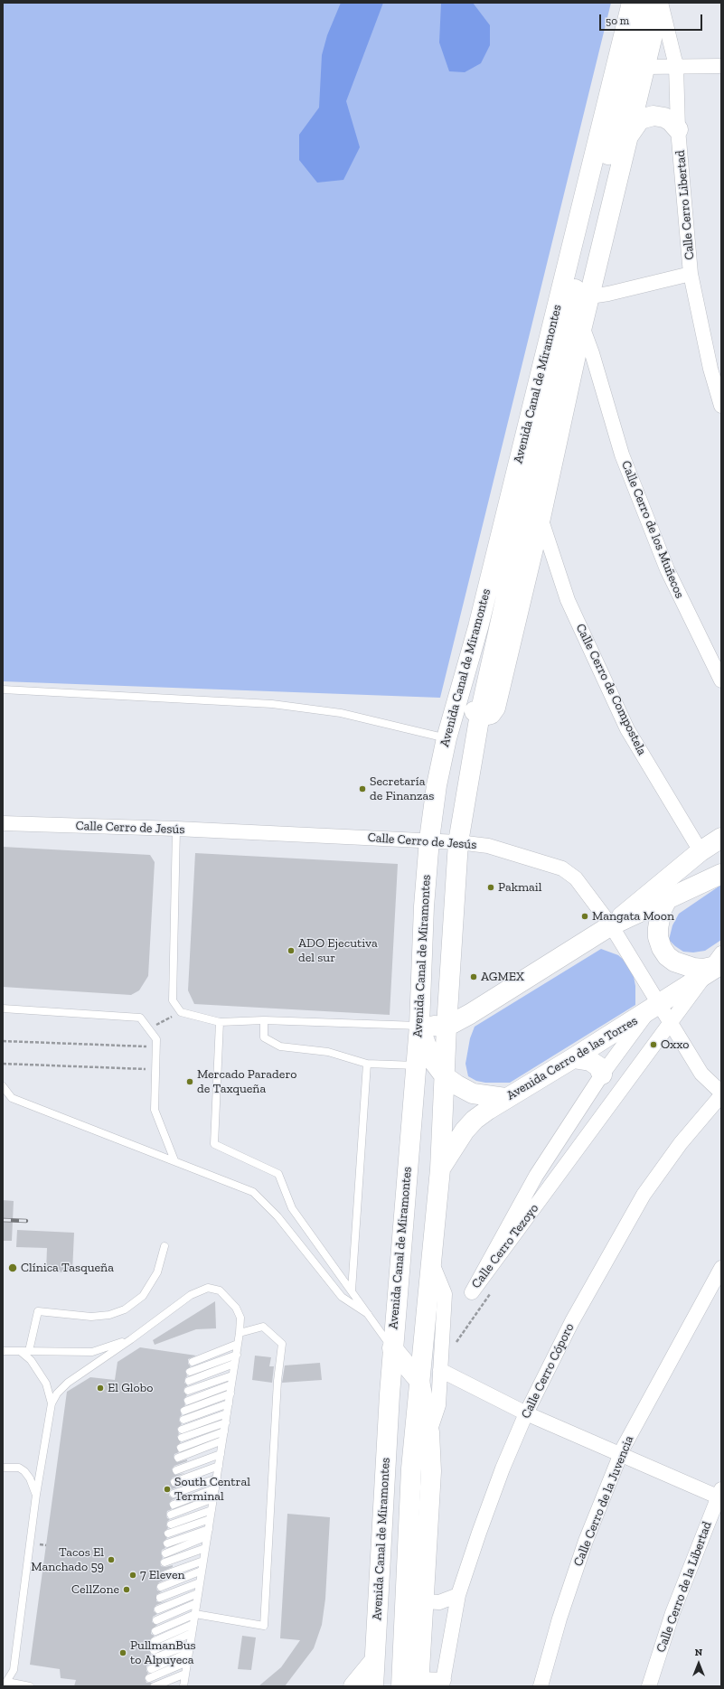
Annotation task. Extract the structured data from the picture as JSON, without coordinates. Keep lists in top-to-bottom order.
{
  "streets": {
    "main road": ["Avenida Canal de Miramontes", "Avenida Cerro de las Torres"],
    "street": [
      "Calle Cerro Libertad",
      "Calle Cerro de los Muñecos",
      "Calle Cerro de Compostela",
      "Calle Cerro de Jesús",
      "Calle Cerro Tezoyo",
      "Calle Cerro Cóporo",
      "Calle Cerro de la Juvencia",
      "Calle Cerro de la Libertad"
    ]
  },
  "crossings": [
    ["Calle Cerro Libertad", "Avenida Canal de Miramontes"],
    ["Avenida Canal de Miramontes", "Calle Cerro de los Muñecos"],
    ["Avenida Canal de Miramontes", "Calle Cerro de Compostela"],
    ["Avenida Canal de Miramontes", "Calle Cerro de Jesús"],
    ["Avenida Canal de Miramontes", "Avenida Cerro de las Torres"],
    ["Avenida Canal de Miramontes", "Calle Cerro Cóporo"],
    ["Calle Cerro de Jesús", "Avenida Cerro de las Torres"],
    ["Calle Cerro de Jesús", "Calle Cerro Tezoyo"],
    ["Calle Cerro de Jesús", "Calle Cerro Cóporo"],
    ["Avenida Cerro de las Torres", "Calle Cerro Tezoyo"]
  ],
  "places": [
    "Secretaría de Finanzas",
    "Pakmail",
    "Mangata Moon",
    "ADO Ejecutiva del sur",
    "AGMEX",
    "Oxxo",
    "Mercado Paradero de Taxqueña",
    "Clínica Tasqueña",
    "El Globo",
    "South Central Terminal",
    "Tacos El Manchado 59",
    "7 Eleven",
    "CellZone",
    "PullmanBus to Alpuyeca"
  ],
  "scale_bar": "50 m",
  "north": "top"
}
